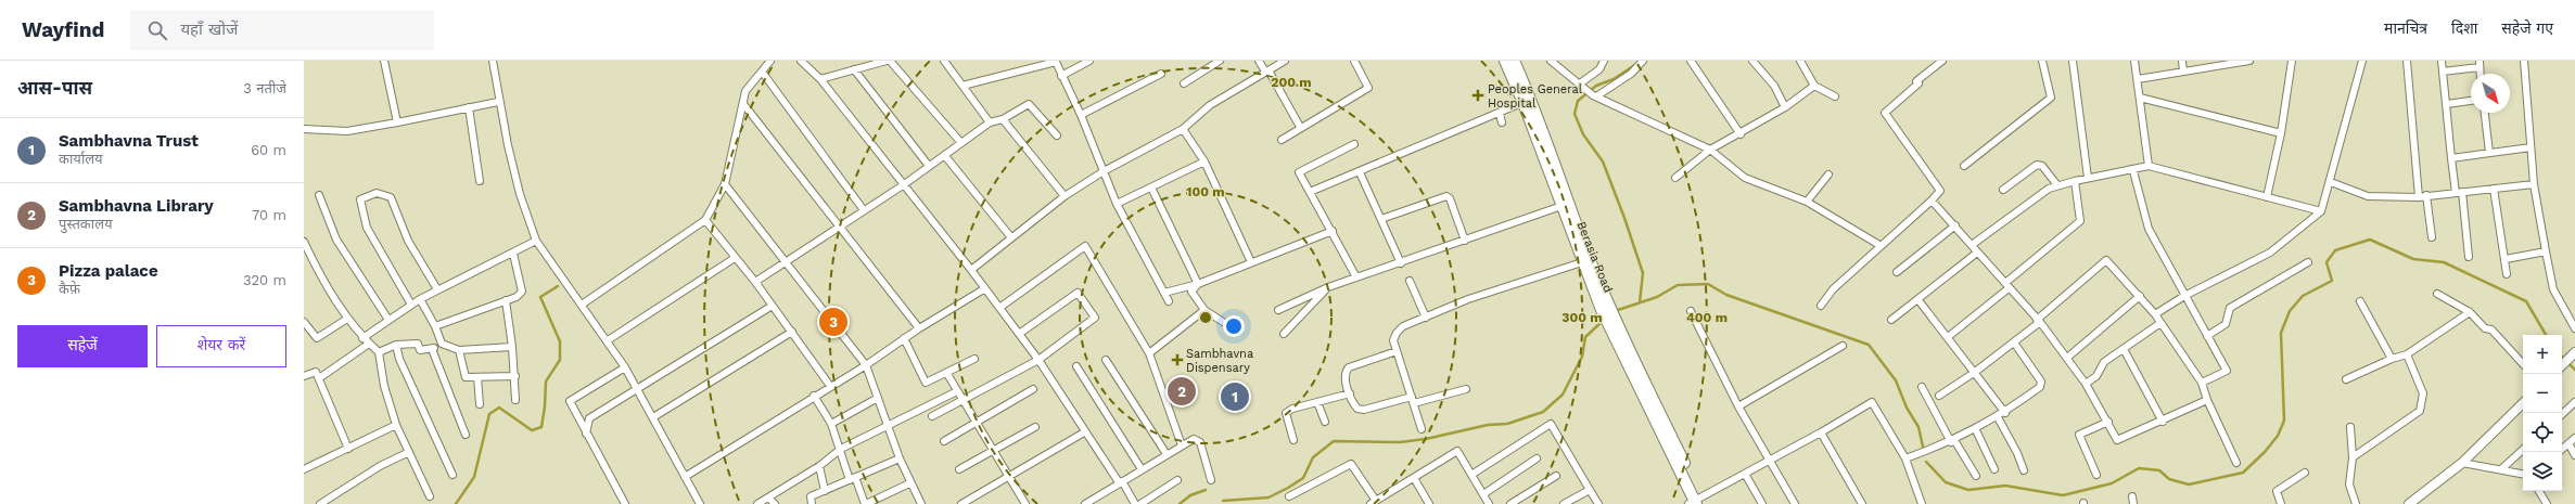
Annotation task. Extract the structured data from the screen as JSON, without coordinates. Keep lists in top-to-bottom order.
{
  "streets": {
    "main road": ["Berasia Road"]
  },
  "places": {
    "health": ["Peoples General Hospital", "Sambhavna Dispensary"]
  },
  "north": "bottom right",
  "page": {
    "header": "Wayfind",
    "search": "यहाँ खोजें",
    "nav": ["मानचित्र", "दिशा", "सहेजे गए"],
    "heading": ["आस-पास", "3 नतीजे"],
    "list": [
      {
        "mark": "1",
        "name": "Sambhavna Trust",
        "note": "कार्यालय",
        "value": "60 m"
      },
      {
        "mark": "2",
        "name": "Sambhavna Library",
        "note": "पुस्तकालय",
        "value": "70 m"
      },
      {
        "mark": "3",
        "name": "Pizza palace",
        "note": "कैफ़े",
        "value": "320 m"
      }
    ],
    "pins": ["3", "2", "1"],
    "buttons": ["सहेजें", "शेयर करें"],
    "map_buttons": ["+", "−"]
  },
  "rings": [
    "200 m",
    "100 m",
    "300 m",
    "400 m"
  ]
}
